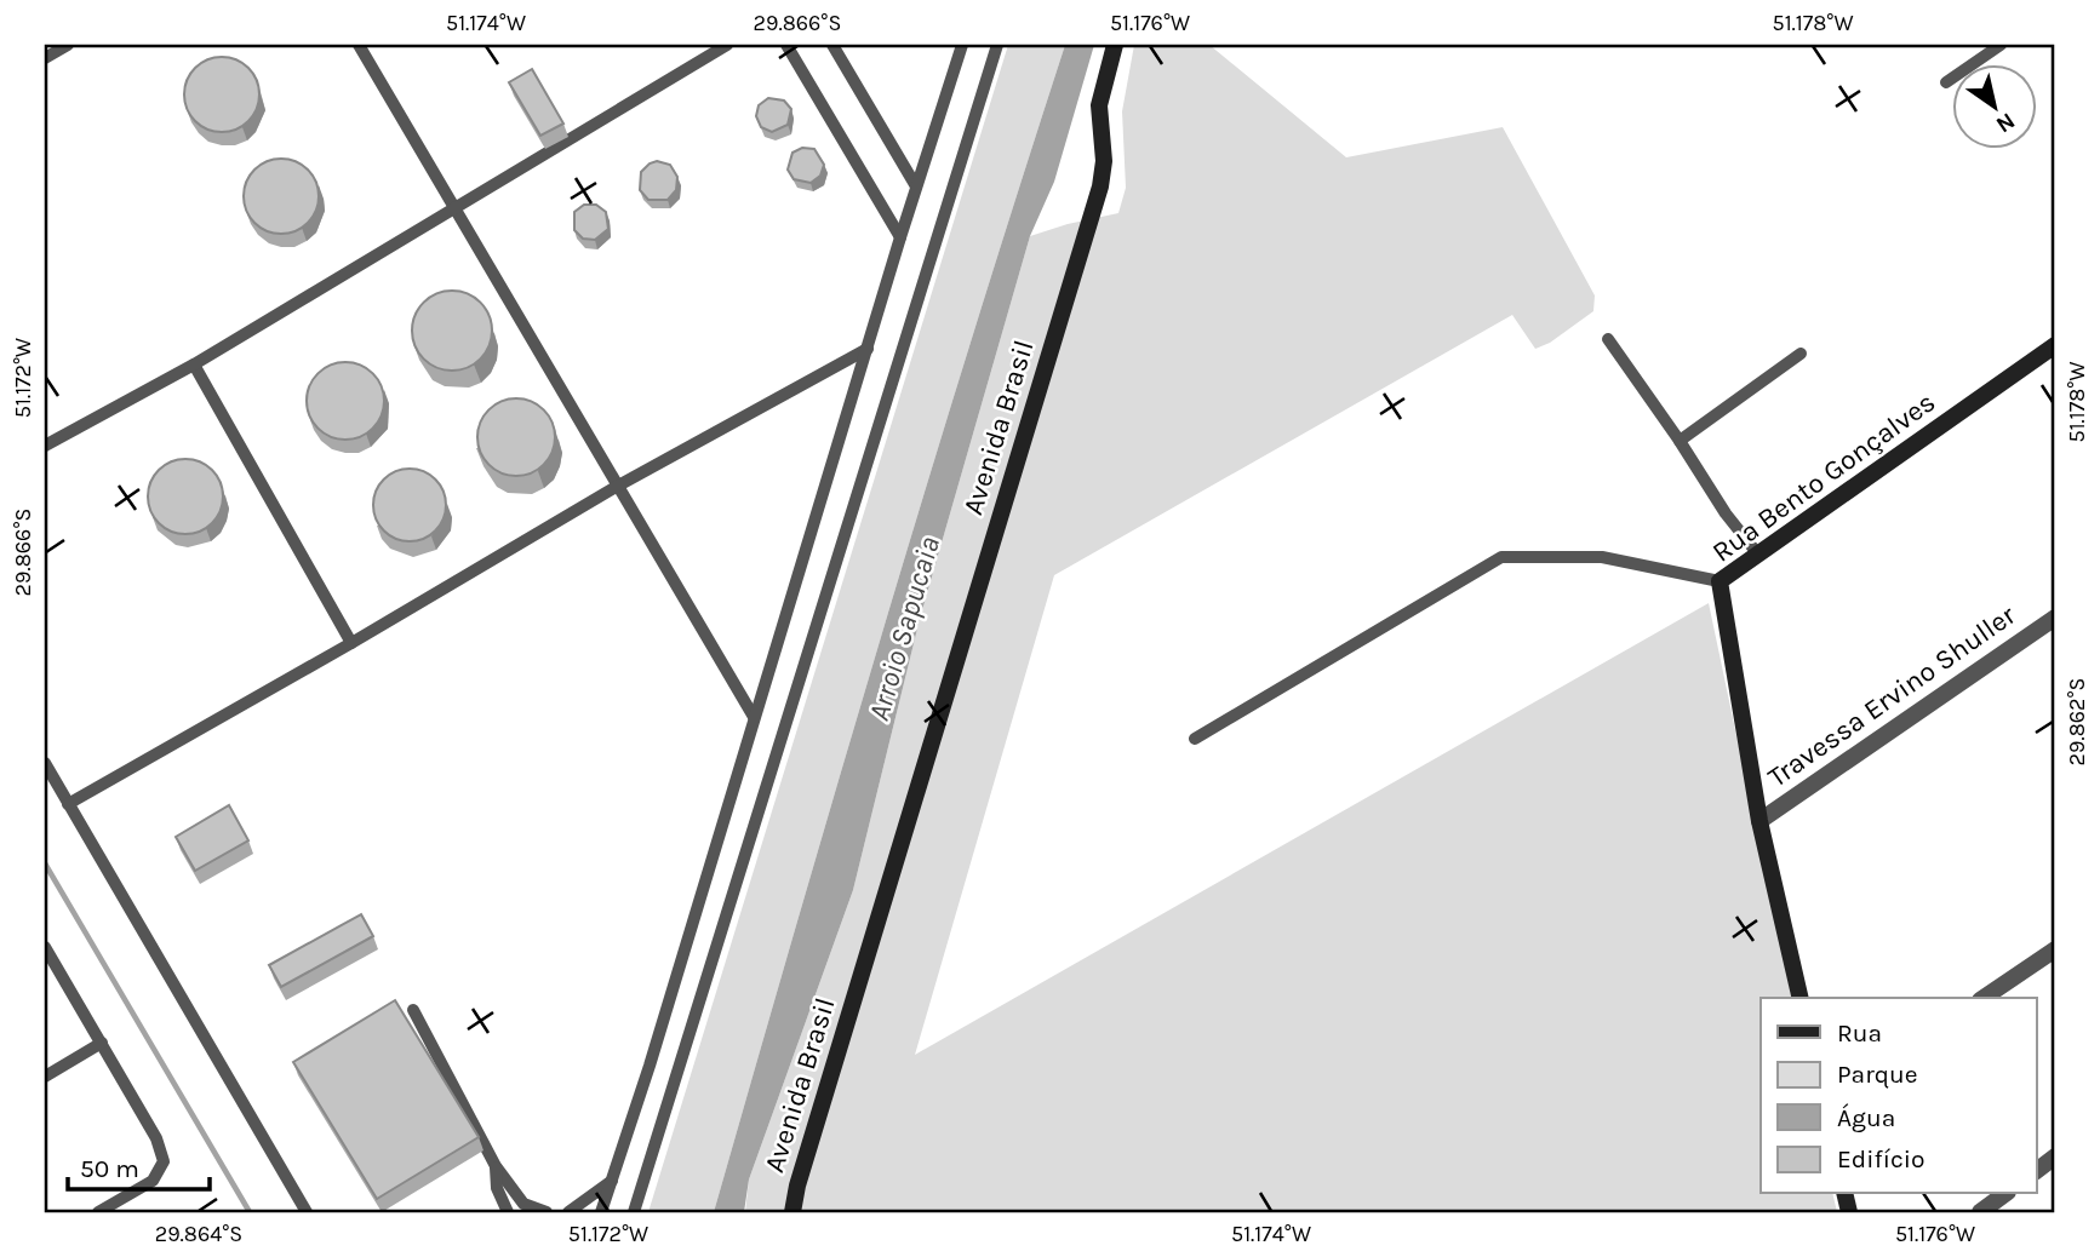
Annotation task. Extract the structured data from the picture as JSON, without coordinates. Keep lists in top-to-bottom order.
{
  "streets": {
    "main road": ["Avenida Brasil", "Rua Bento Gonçalves"],
    "street": ["Travessa Ervino Shuller"]
  },
  "crossings": [
    ["Rua Bento Gonçalves", "Travessa Ervino Shuller"]
  ],
  "water": ["Arroio Sapucaia"],
  "legend": [
    "Rua",
    "Parque",
    "Água",
    "Edifício"
  ],
  "scale_bar": "50 m",
  "north": "bottom right",
  "coordinates": [
    "51.174°W",
    "29.866°S",
    "51.176°W",
    "51.178°W",
    "51.172°W",
    "29.862°S",
    "29.864°S"
  ]
}
